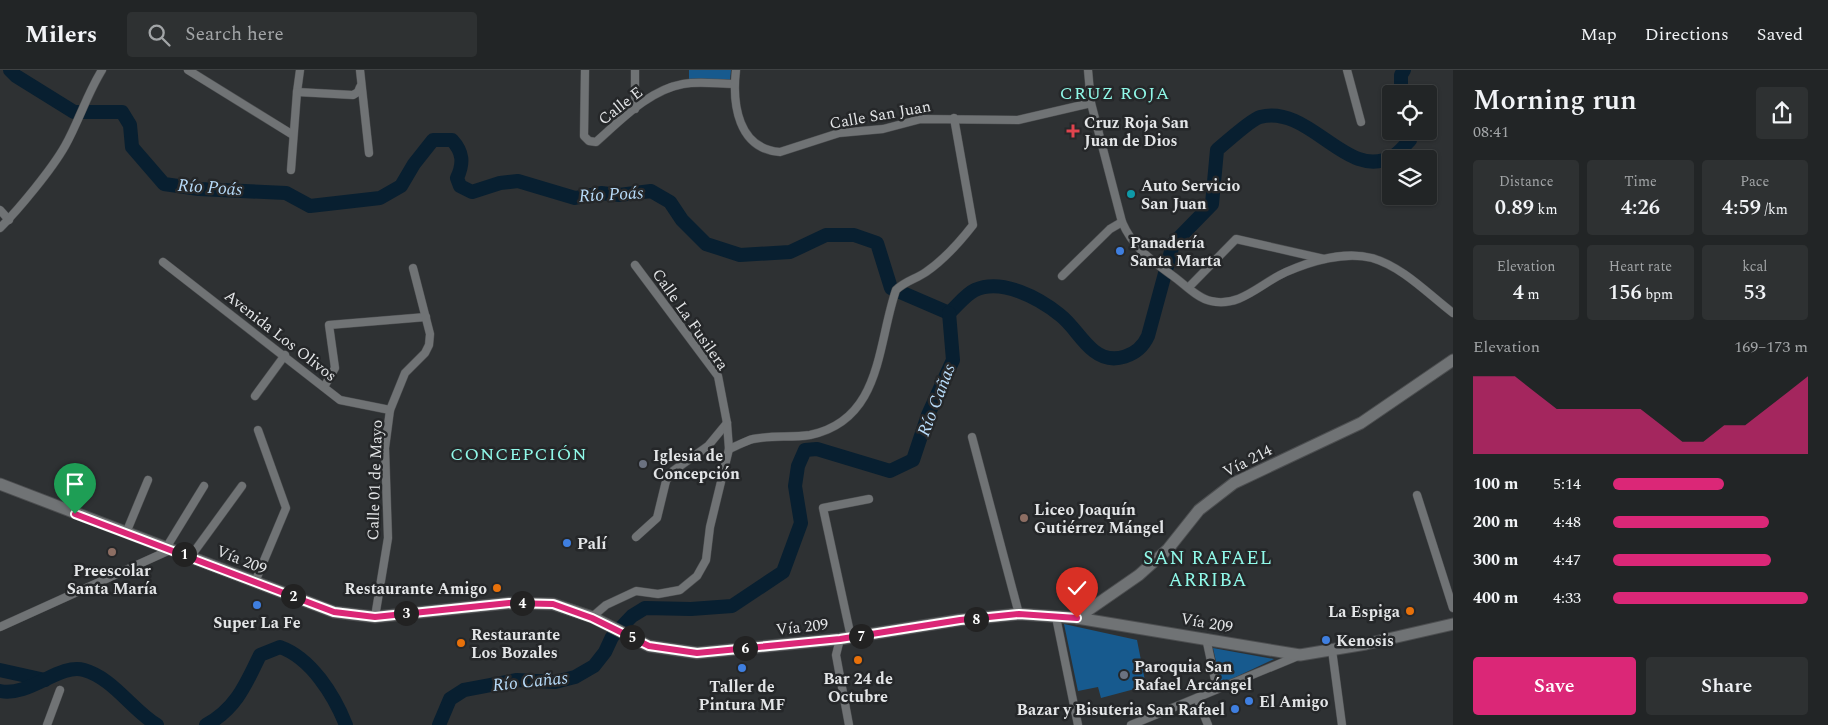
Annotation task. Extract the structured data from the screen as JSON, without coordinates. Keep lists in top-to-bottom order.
{
  "streets": {
    "main road": ["Vía 214", "Vía 209"],
    "street": [
      "Calle E",
      "Calle San Juan",
      "Calle La Fusilera",
      "Avenida Los Olivos",
      "Calle 01 de Mayo"
    ]
  },
  "crossings": [
    ["Calle E", "Calle San Juan"],
    ["Calle La Fusilera", "Vía 209"],
    ["Avenida Los Olivos", "Calle 01 de Mayo"],
    ["Vía 214", "Vía 209"],
    ["Calle 01 de Mayo", "Vía 209"]
  ],
  "districts": ["CRUZ ROJA", "CONCEPCIÓN", "SAN RAFAEL ARRIBA"],
  "water": ["Río Poás", "Río Cañas"],
  "places": {
    "health": ["Cruz Roja San Juan de Dios"],
    "other": [
      "Auto Servicio San Juan",
      "Panadería Santa Marta",
      "Iglesia de Concepción",
      "Liceo Joaquín Gutiérrez Mángel",
      "Palí",
      "Preescolar Santa María",
      "Restaurante Amigo",
      "Super La Fe",
      "La Espiga",
      "Kenosis",
      "Restaurante Los Bozales",
      "Bar 24 de Octubre",
      "Taller de Pintura MF",
      "Paroquia San Rafael Arcángel",
      "El Amigo",
      "Bazar y Bisuteria San Rafael"
    ]
  },
  "page": {
    "header": "Milers",
    "search": "Search here",
    "nav": ["Map", "Directions", "Saved"],
    "heading": ["Morning run", "08:41"],
    "stats": [
      ["Distance", "0.89 km"],
      ["Time", "4:26"],
      ["Pace", "4:59 /km"],
      ["Elevation", "4 m"],
      ["Heart rate", "156 bpm"],
      ["kcal", "53"]
    ],
    "chart": ["Elevation", "169–173 m"],
    "list": [
      {
        "name": "100 m",
        "note": "5:14"
      },
      {
        "name": "200 m",
        "note": "4:48"
      },
      {
        "name": "300 m",
        "note": "4:47"
      },
      {
        "name": "400 m",
        "note": "4:33"
      }
    ],
    "pins": [
      "1",
      "2",
      "4",
      "3",
      "8",
      "7",
      "5",
      "6"
    ],
    "buttons": ["Save", "Share"]
  }
}
